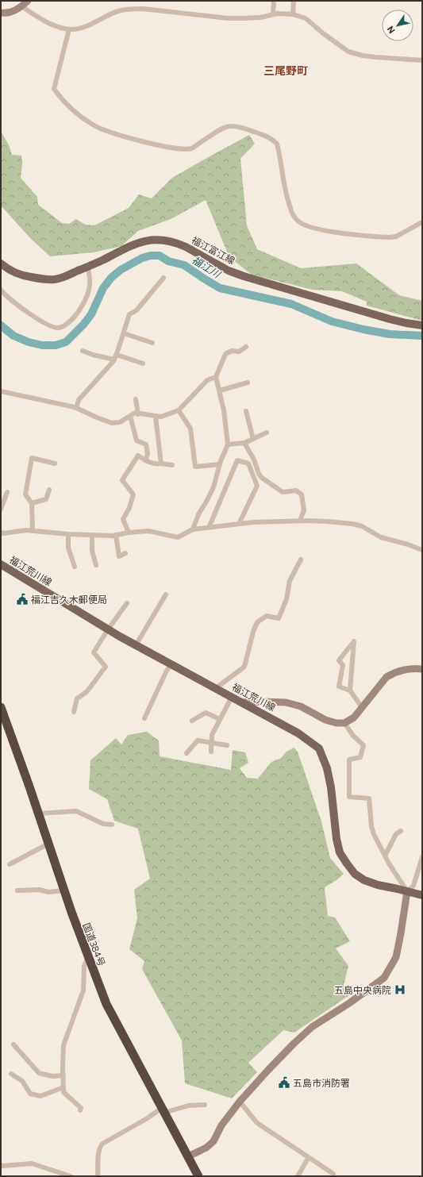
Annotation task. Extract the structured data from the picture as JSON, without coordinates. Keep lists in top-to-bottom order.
{
  "streets": {
    "highway": ["国道384号"],
    "main road": ["福江富江線", "福江荒川線"]
  },
  "districts": ["三尾野町"],
  "water": ["福江川"],
  "places": {
    "public building": ["福江吉久木郵便局", "五島市消防署"],
    "hospital": ["五島中央病院"]
  },
  "north": "bottom left"
}
